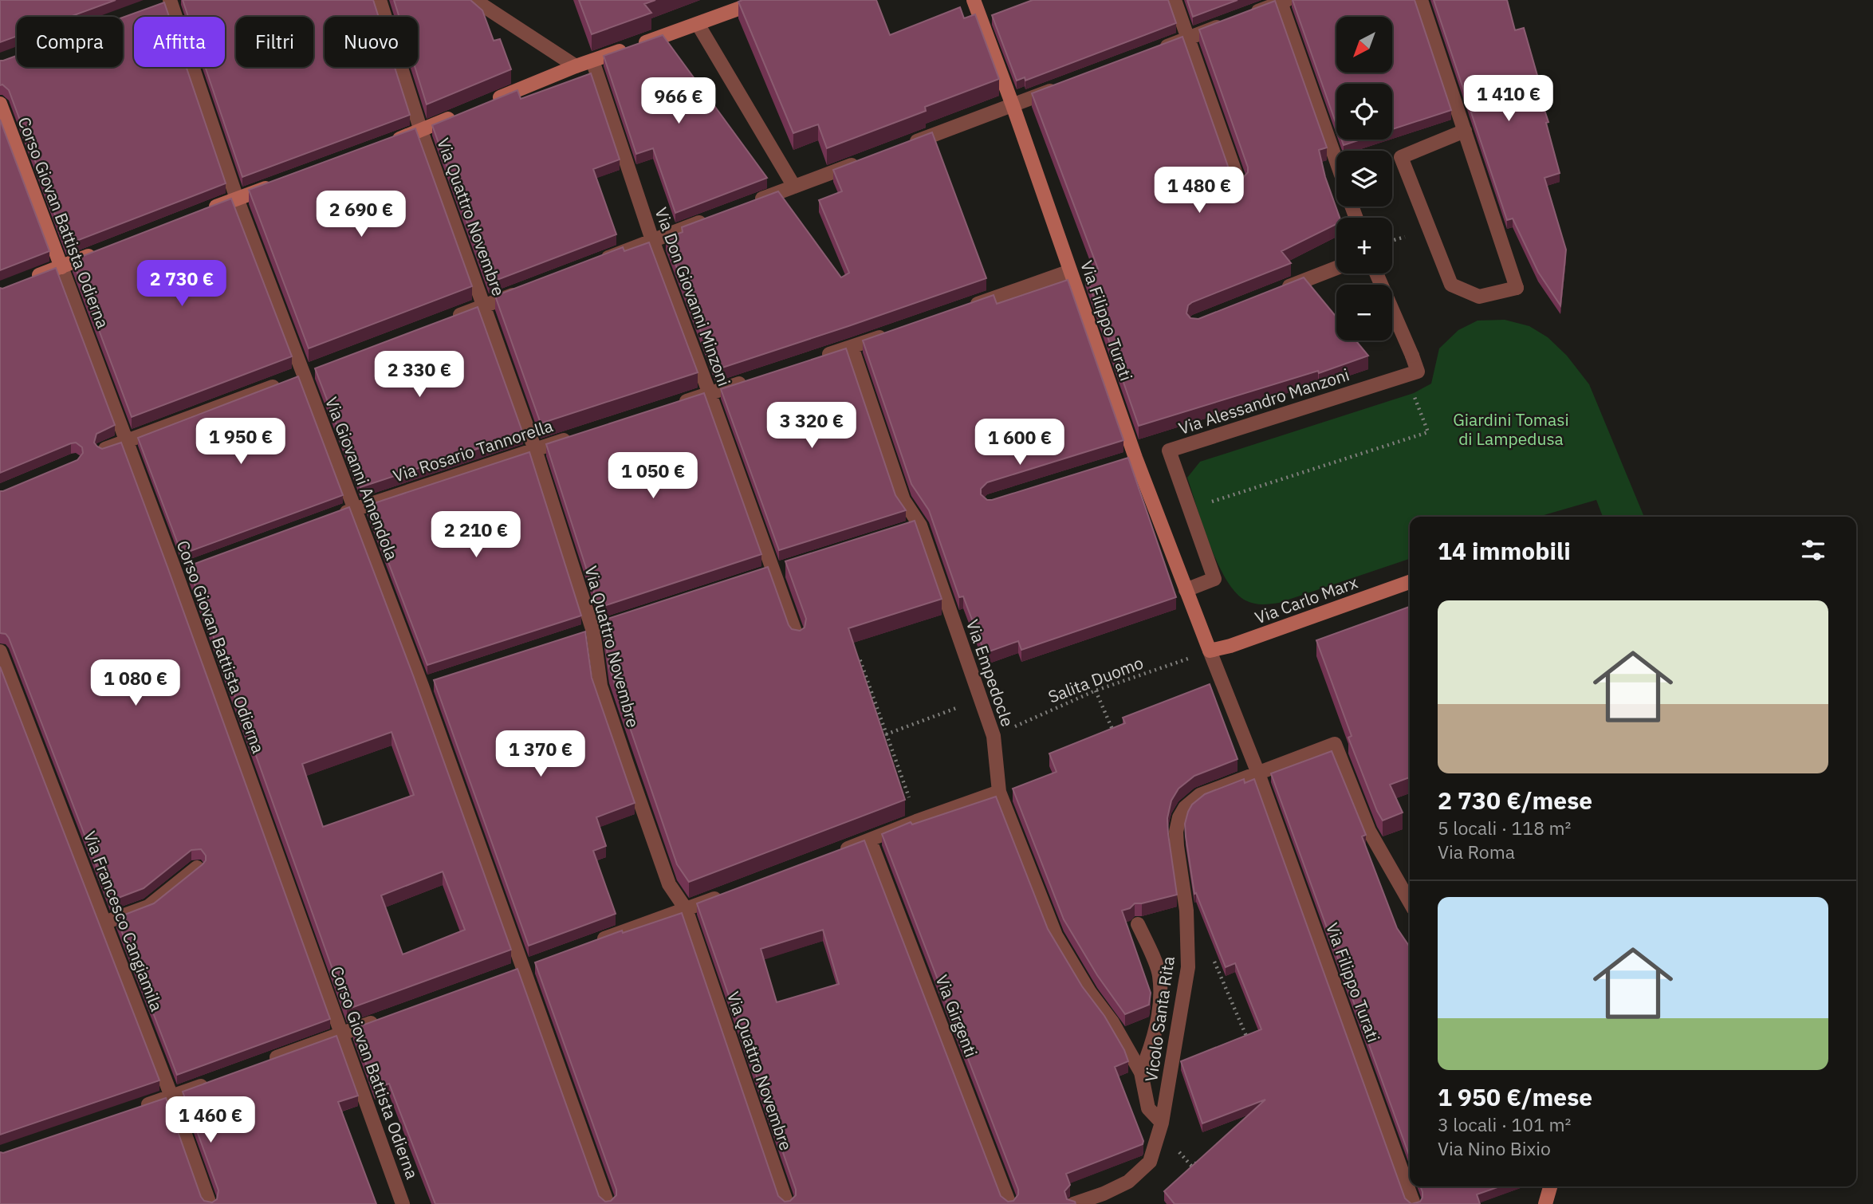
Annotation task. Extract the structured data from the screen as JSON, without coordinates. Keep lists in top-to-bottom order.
{
  "streets": {
    "main road": ["Corso Giovan Battista Odierna", "Via Filippo Turati", "Via Carlo Marx"],
    "street": [
      "Via Quattro Novembre",
      "Via Don Giovanni Minzoni",
      "Via Alessandro Manzoni",
      "Via Rosario Tannorella",
      "Via Giovanni Amendola",
      "Via Empedocle",
      "Via Francesco Cangiamila",
      "Via Girgenti",
      "Vicolo Santa Rita"
    ],
    "path": ["Salita Duomo"]
  },
  "crossings": [
    ["Via Quattro Novembre", "Via Rosario Tannorella"],
    ["Via Filippo Turati", "Via Alessandro Manzoni"],
    ["Via Filippo Turati", "Via Carlo Marx"],
    ["Via Filippo Turati", "Salita Duomo"],
    ["Via Filippo Turati", "Vicolo Santa Rita"],
    ["Via Rosario Tannorella", "Via Giovanni Amendola"],
    ["Via Carlo Marx", "Salita Duomo"],
    ["Via Empedocle", "Salita Duomo"],
    ["Via Empedocle", "Vicolo Santa Rita"]
  ],
  "parks": ["Giardini Tomasi di Lampedusa"],
  "north": "bottom left",
  "page": {
    "map_buttons": ["+", "−"],
    "chip": [
      "Compra",
      "Affitta",
      "Filtri",
      "Nuovo"
    ],
    "price": [
      "1 410 €",
      "966 €",
      "1 480 €",
      "2 690 €",
      "2 730 €",
      "2 330 €",
      "3 320 €",
      "1 950 €",
      "1 600 €",
      "1 050 €",
      "2 210 €",
      "1 080 €",
      "1 370 €",
      "1 460 €"
    ],
    "heading": "14 immobili",
    "list": [
      {
        "name": "2 730 €/mese",
        "note": "5 locali · 118 m² · Via Roma"
      },
      {
        "name": "1 950 €/mese",
        "note": "3 locali · 101 m² · Via Nino Bixio"
      }
    ]
  }
}
